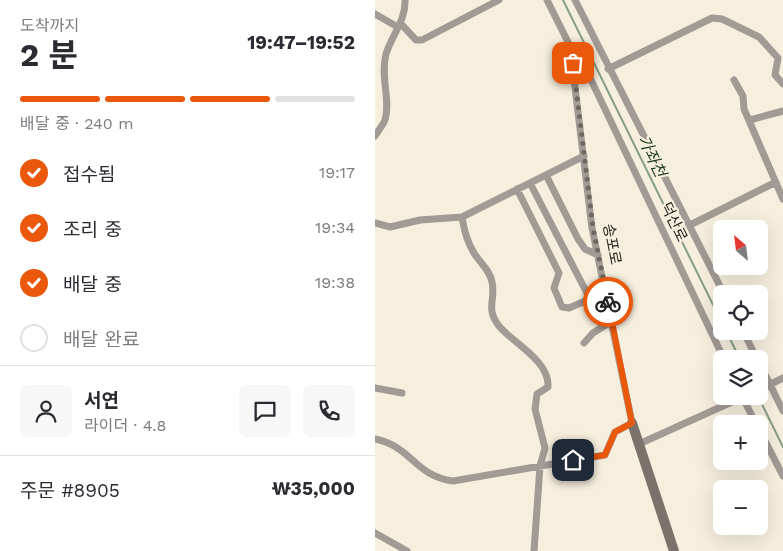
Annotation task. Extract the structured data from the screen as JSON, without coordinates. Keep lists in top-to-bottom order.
{
  "streets": {
    "street": ["덕산로", "송포로"]
  },
  "crossings": [
    ["덕산로", "송포로"]
  ],
  "water": ["가좌천"],
  "north": "top left",
  "page": {
    "heading": ["2 분", "도착까지", "19:47–19:52"],
    "panel": [
      "서연",
      "라이더 · 4.8",
      "주문 #8905",
      "₩35,000"
    ],
    "bar": "배달 중 · 240 m",
    "list": [
      ["접수됨", "19:17"],
      ["조리 중", "19:34"],
      ["배달 중", "19:38"],
      "배달 완료"
    ],
    "map_buttons": ["+", "−"]
  }
}
